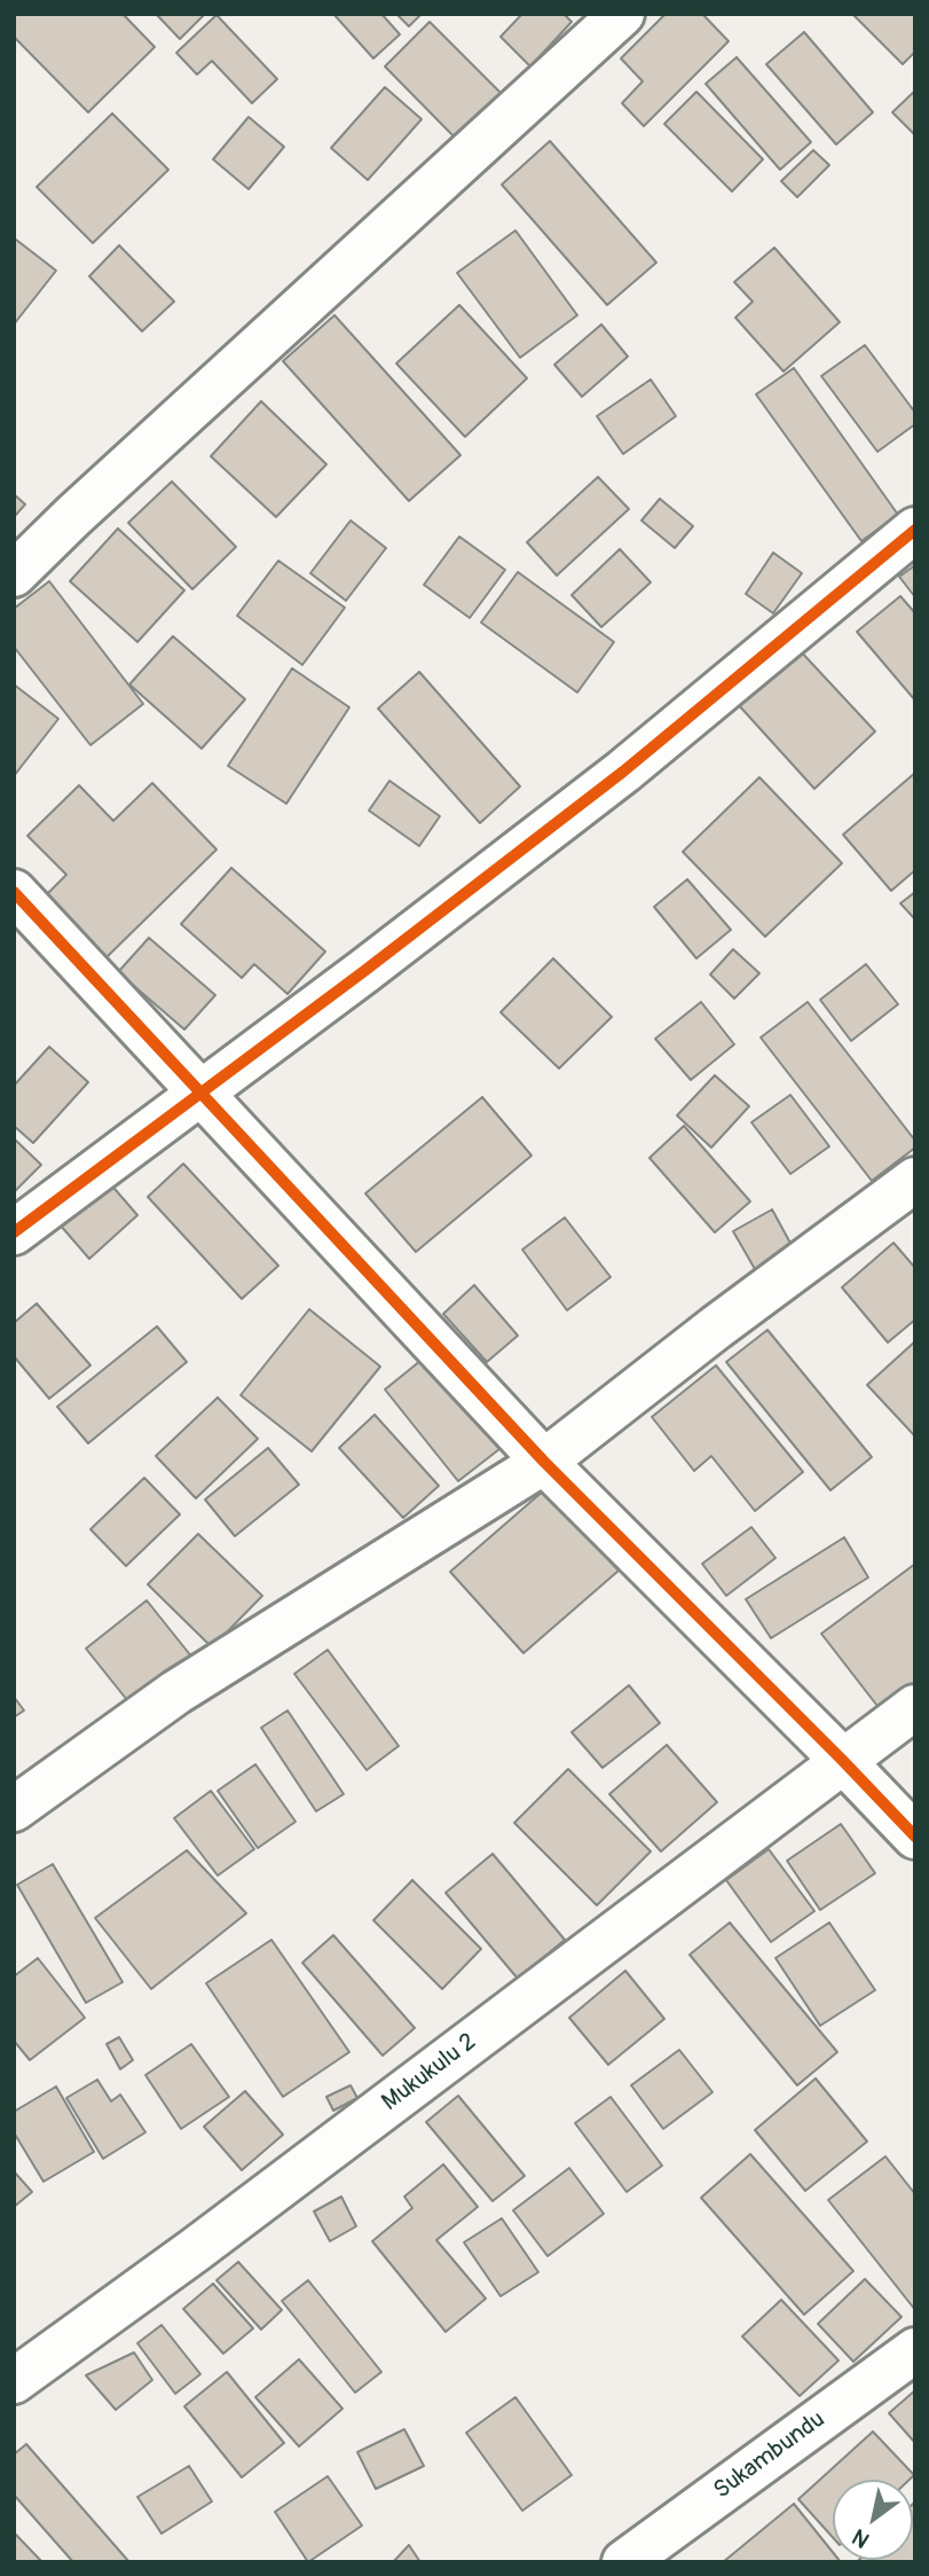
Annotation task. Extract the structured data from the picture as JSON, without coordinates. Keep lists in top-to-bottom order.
{
  "streets": {
    "street": ["Mukukulu 2", "Sukambundu"]
  },
  "north": "bottom left"
}
